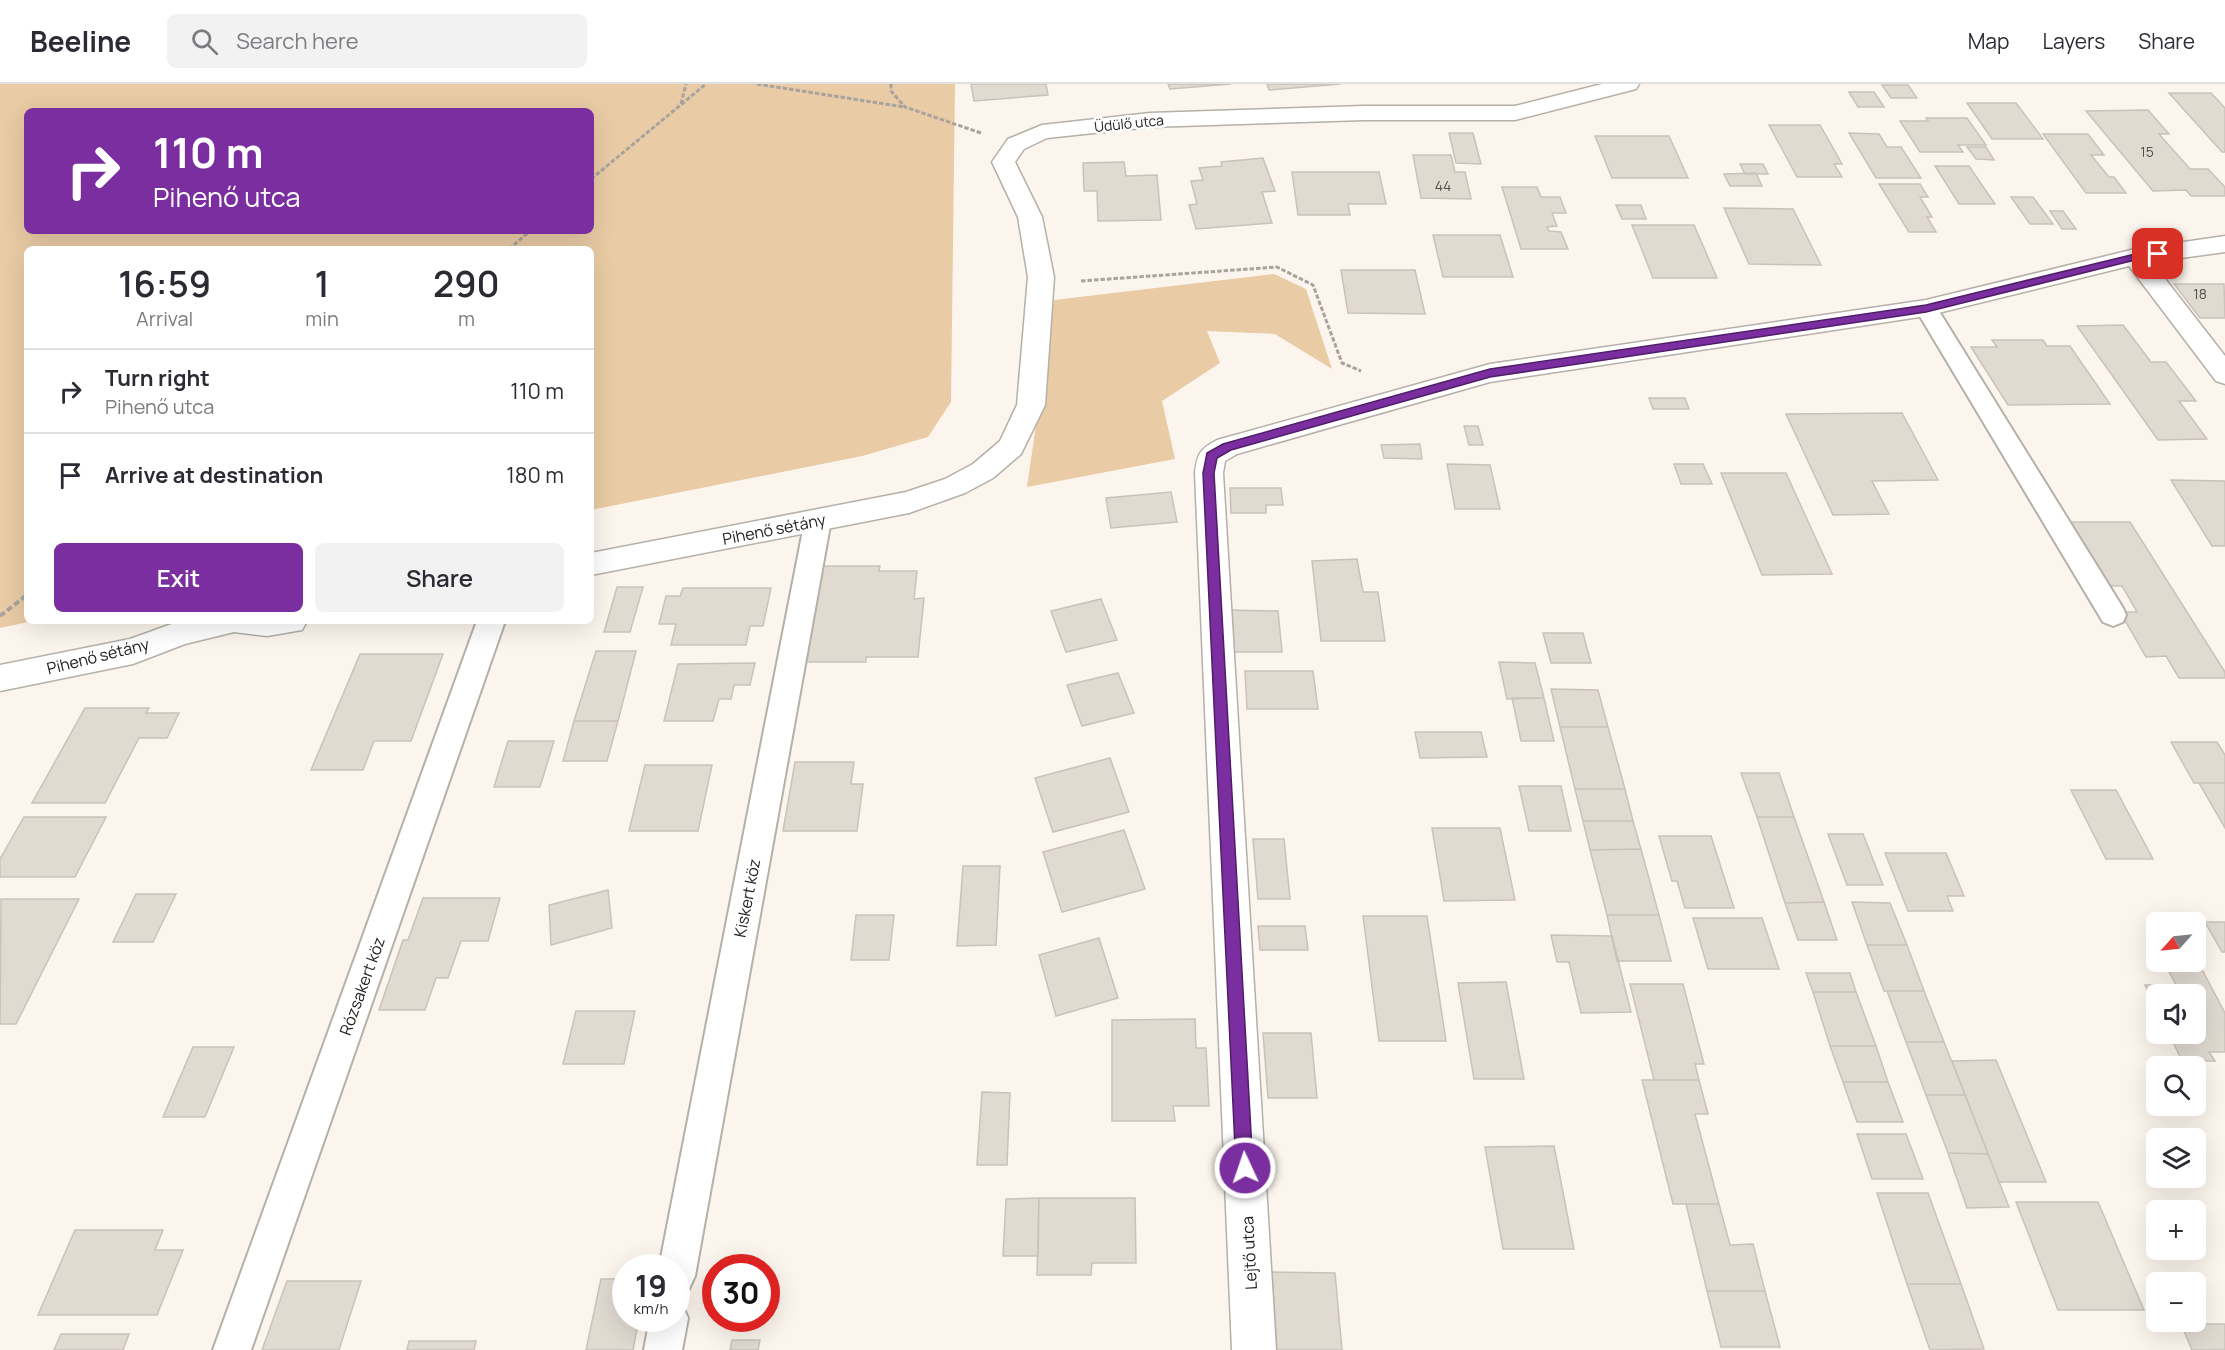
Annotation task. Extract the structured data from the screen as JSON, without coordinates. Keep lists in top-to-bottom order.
{
  "streets": {
    "street": ["Üdülő utca", "Pihenő sétány", "Lejtő utca"],
    "lane": ["Kiskert köz", "Rózsakert köz"]
  },
  "crossings": [
    ["Pihenő sétány", "Kiskert köz"]
  ],
  "house_numbers": ["15", "44", "18"],
  "north": "bottom left",
  "page": {
    "header": "Beeline",
    "search": "Search here",
    "nav": ["Map", "Layers", "Share"],
    "turn": ["110 m", "Pihenő utca"],
    "eta": [
      "16:59",
      "Arrival",
      "1",
      "min",
      "290",
      "m"
    ],
    "list": [
      {
        "name": "Turn right",
        "note": "Pihenő utca",
        "value": "110 m"
      },
      {
        "name": "Arrive at destination",
        "value": "180 m"
      }
    ],
    "buttons": ["Exit", "Share"],
    "map_buttons": ["+", "−"],
    "speed": "19 km/h",
    "limit": "30"
  }
}
